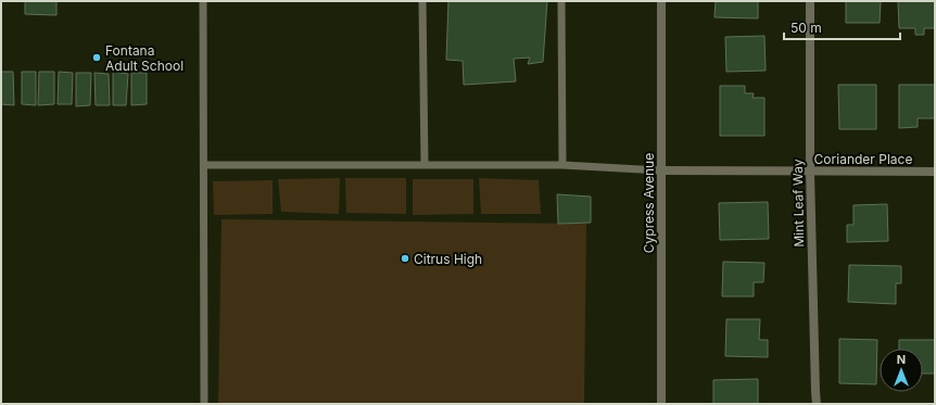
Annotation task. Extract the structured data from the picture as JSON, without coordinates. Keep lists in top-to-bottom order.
{
  "streets": {
    "street": ["Coriander Place", "Cypress Avenue", "Mint Leaf Way"]
  },
  "crossings": [
    ["Coriander Place", "Cypress Avenue"],
    ["Coriander Place", "Mint Leaf Way"]
  ],
  "places": ["Fontana Adult School", "Citrus High"],
  "scale_bar": "50 m",
  "north": "top"
}
